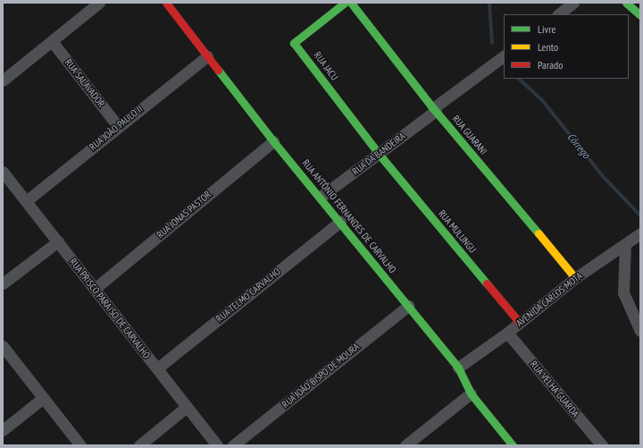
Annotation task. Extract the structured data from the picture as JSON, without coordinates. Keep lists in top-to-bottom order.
{
  "streets": {
    "street": [
      "RUA JACU",
      "RUA SALAVADOR",
      "RUA JOÃO PAULO II",
      "RUA GUARANI",
      "RUA DA BANDEIRA",
      "RUA JONAS PASTOR",
      "RUA ANTÔNIO FERNANDES DE CARVALHO",
      "RUA MULUNGU",
      "RUA TELMO CARVALHO",
      "AVENIDA CARLOS MOTA",
      "RUA PRISCO PARAISO DE CARVALHO",
      "RUA JOÃO BISPO DE MOURA",
      "RUA VELHA GUARDA"
    ]
  },
  "crossings": [
    ["RUA JACU", "RUA DA BANDEIRA"],
    ["RUA JACU", "RUA MULUNGU"],
    ["RUA SALAVADOR", "RUA JOÃO PAULO II"],
    ["RUA JOÃO PAULO II", "RUA ANTÔNIO FERNANDES DE CARVALHO"],
    ["RUA JOÃO PAULO II", "RUA PRISCO PARAISO DE CARVALHO"],
    ["RUA GUARANI", "RUA DA BANDEIRA"],
    ["RUA GUARANI", "AVENIDA CARLOS MOTA"],
    ["RUA DA BANDEIRA", "RUA ANTÔNIO FERNANDES DE CARVALHO"],
    ["RUA DA BANDEIRA", "RUA MULUNGU"],
    ["RUA JONAS PASTOR", "RUA ANTÔNIO FERNANDES DE CARVALHO"],
    ["RUA JONAS PASTOR", "RUA PRISCO PARAISO DE CARVALHO"],
    ["RUA ANTÔNIO FERNANDES DE CARVALHO", "RUA TELMO CARVALHO"],
    ["RUA ANTÔNIO FERNANDES DE CARVALHO", "AVENIDA CARLOS MOTA"],
    ["RUA ANTÔNIO FERNANDES DE CARVALHO", "RUA JOÃO BISPO DE MOURA"],
    ["RUA MULUNGU", "AVENIDA CARLOS MOTA"],
    ["RUA TELMO CARVALHO", "RUA PRISCO PARAISO DE CARVALHO"],
    ["AVENIDA CARLOS MOTA", "RUA VELHA GUARDA"]
  ],
  "water": ["Córrego"],
  "legend": ["Livre", "Lento", "Parado"]
}
